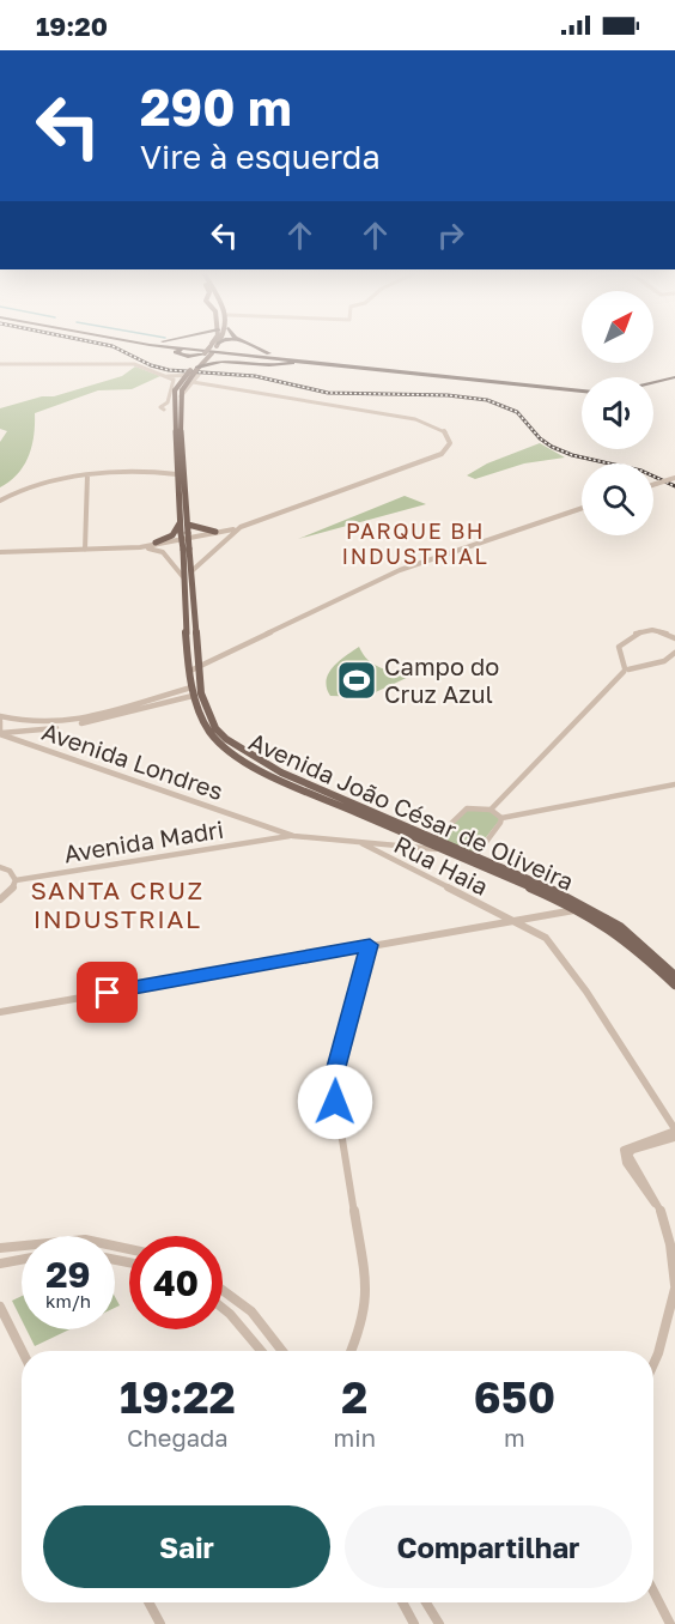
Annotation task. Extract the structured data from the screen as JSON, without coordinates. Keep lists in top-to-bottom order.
{
  "streets": {
    "main road": ["Avenida João César de Oliveira"],
    "street": ["Avenida Londres", "Avenida Madri", "Rua Haia"]
  },
  "crossings": [
    ["Avenida Londres", "Avenida João César de Oliveira"],
    ["Avenida Londres", "Avenida Madri"],
    ["Avenida Londres", "Rua Haia"]
  ],
  "districts": ["PARQUE BH INDUSTRIAL", "SANTA CRUZ INDUSTRIAL"],
  "places": {
    "sports": ["Campo do Cruz Azul"]
  },
  "north": "top right",
  "page": {
    "status": "19:20",
    "turn": ["290 m", "Vire à esquerda"],
    "speed": "29 km/h",
    "limit": "40",
    "eta": [
      "19:22",
      "Chegada",
      "2",
      "min",
      "650",
      "m"
    ],
    "buttons": ["Sair", "Compartilhar"]
  }
}
